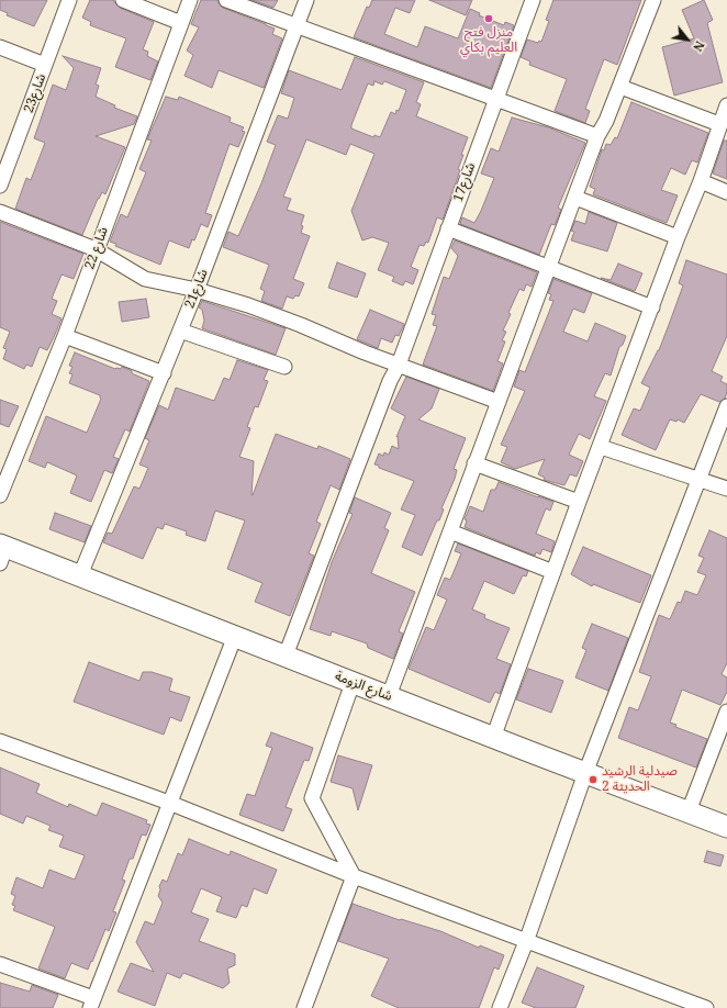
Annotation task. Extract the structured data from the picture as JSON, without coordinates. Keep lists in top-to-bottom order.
{
  "streets": {
    "street": [
      "شارع23",
      "شارع17",
      "شارع 22",
      "شارع21",
      "شارع الزومة"
    ]
  },
  "crossings": [
    ["شارع17", "شارع الزومة"],
    ["شارع21", "شارع الزومة"]
  ],
  "places": ["منزل فتح العليم بكاي", "صيدلية الرشيد الحديثة 2"],
  "north": "bottom right"
}
